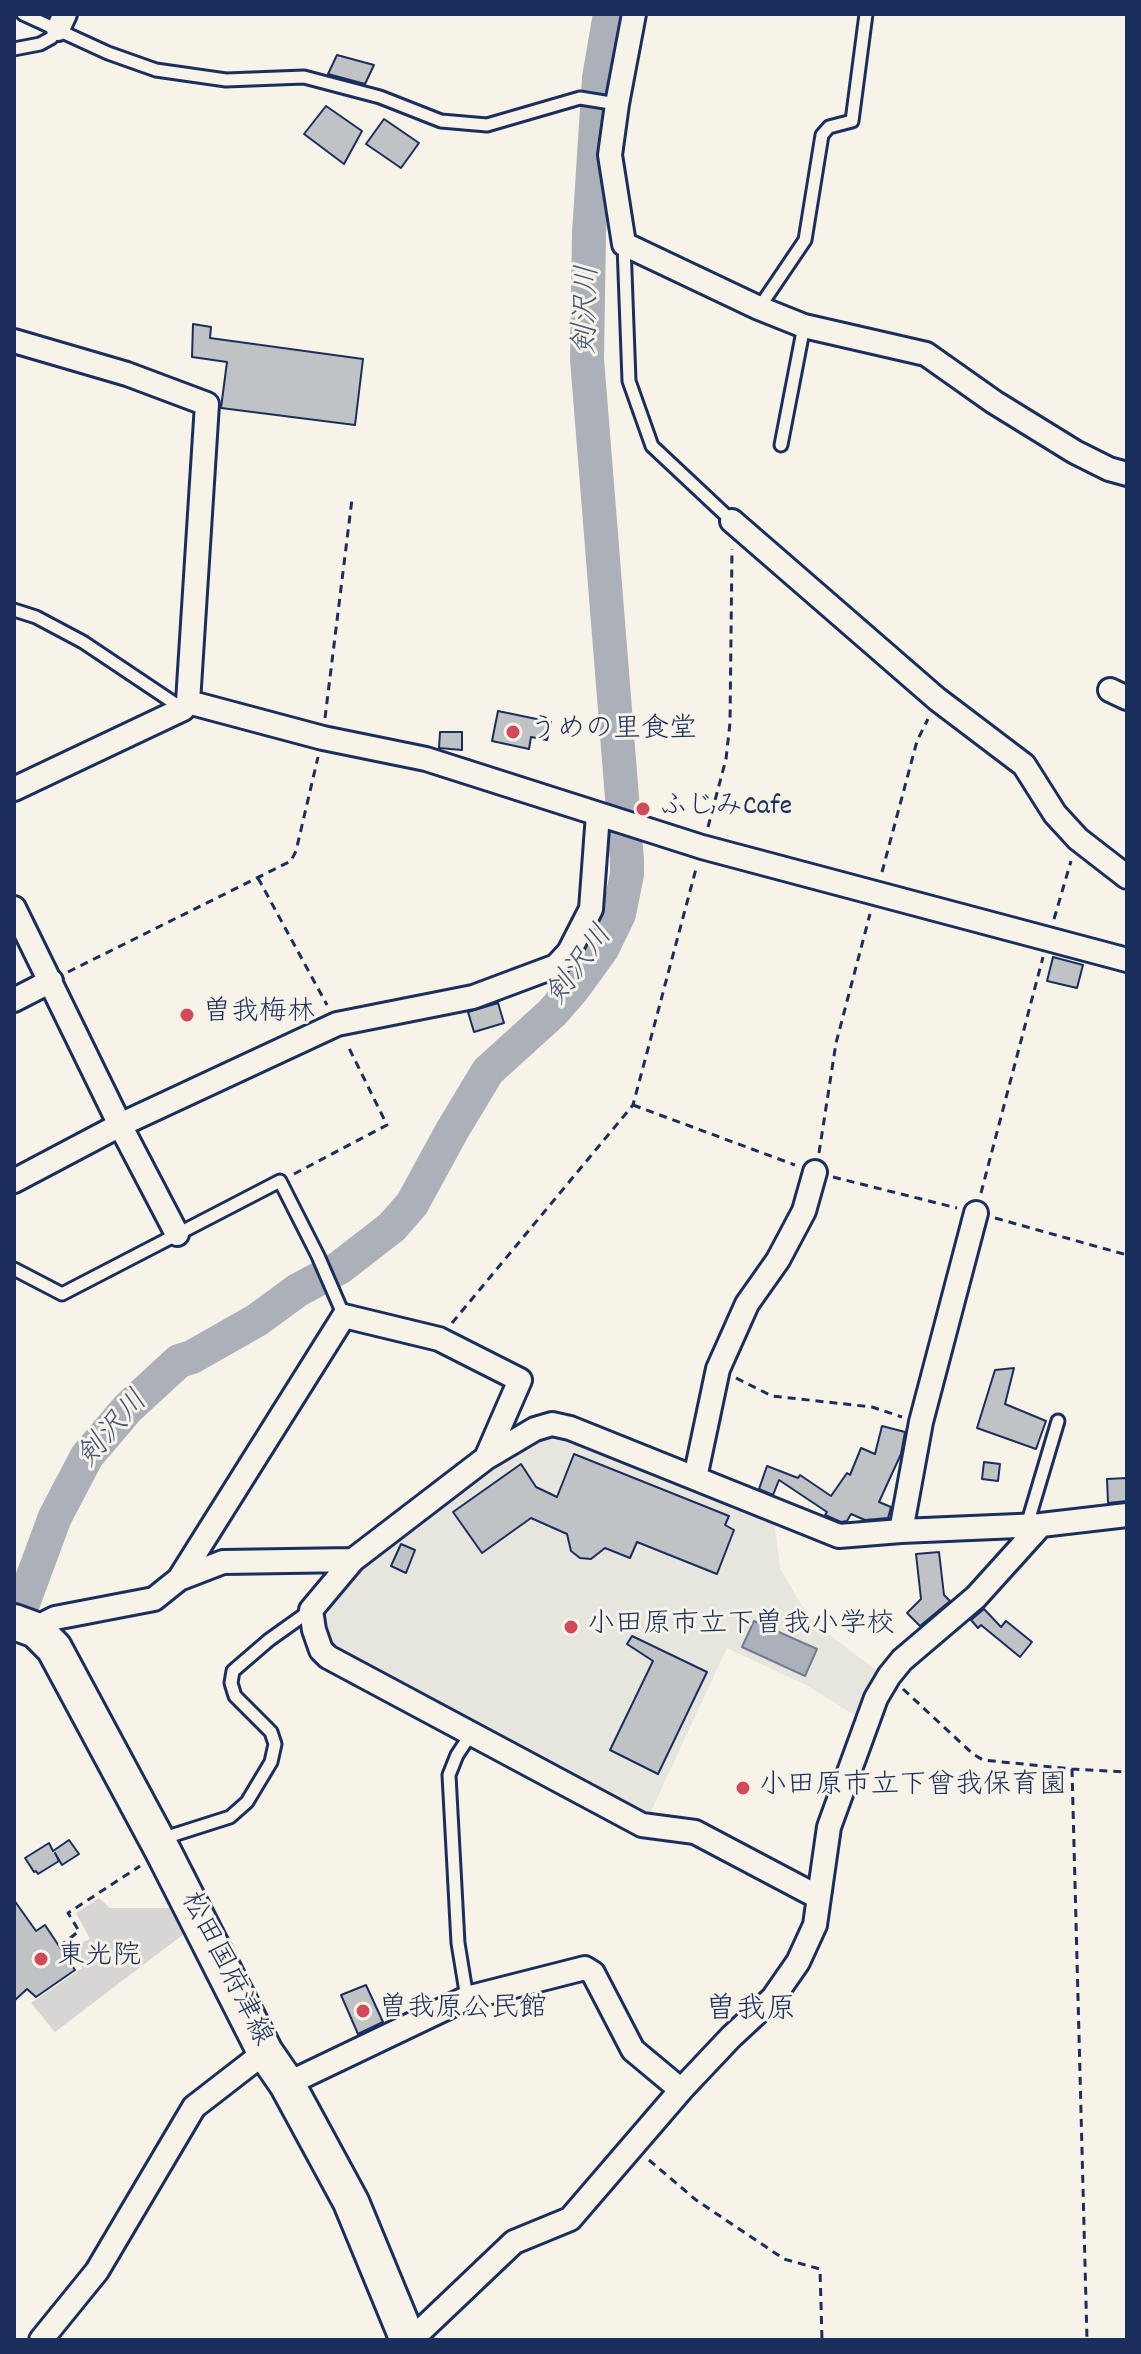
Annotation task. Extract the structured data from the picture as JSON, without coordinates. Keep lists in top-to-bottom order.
{
  "streets": {
    "main road": ["松田国府津線"]
  },
  "districts": ["曽我原"],
  "water": ["剣沢川"],
  "places": [
    "うめの里食堂",
    "ふじみCafe",
    "曽我梅林",
    "小田原市立下曽我小学校",
    "小田原市立下曾我保育園",
    "東光院",
    "曽我原公民館"
  ]
}
